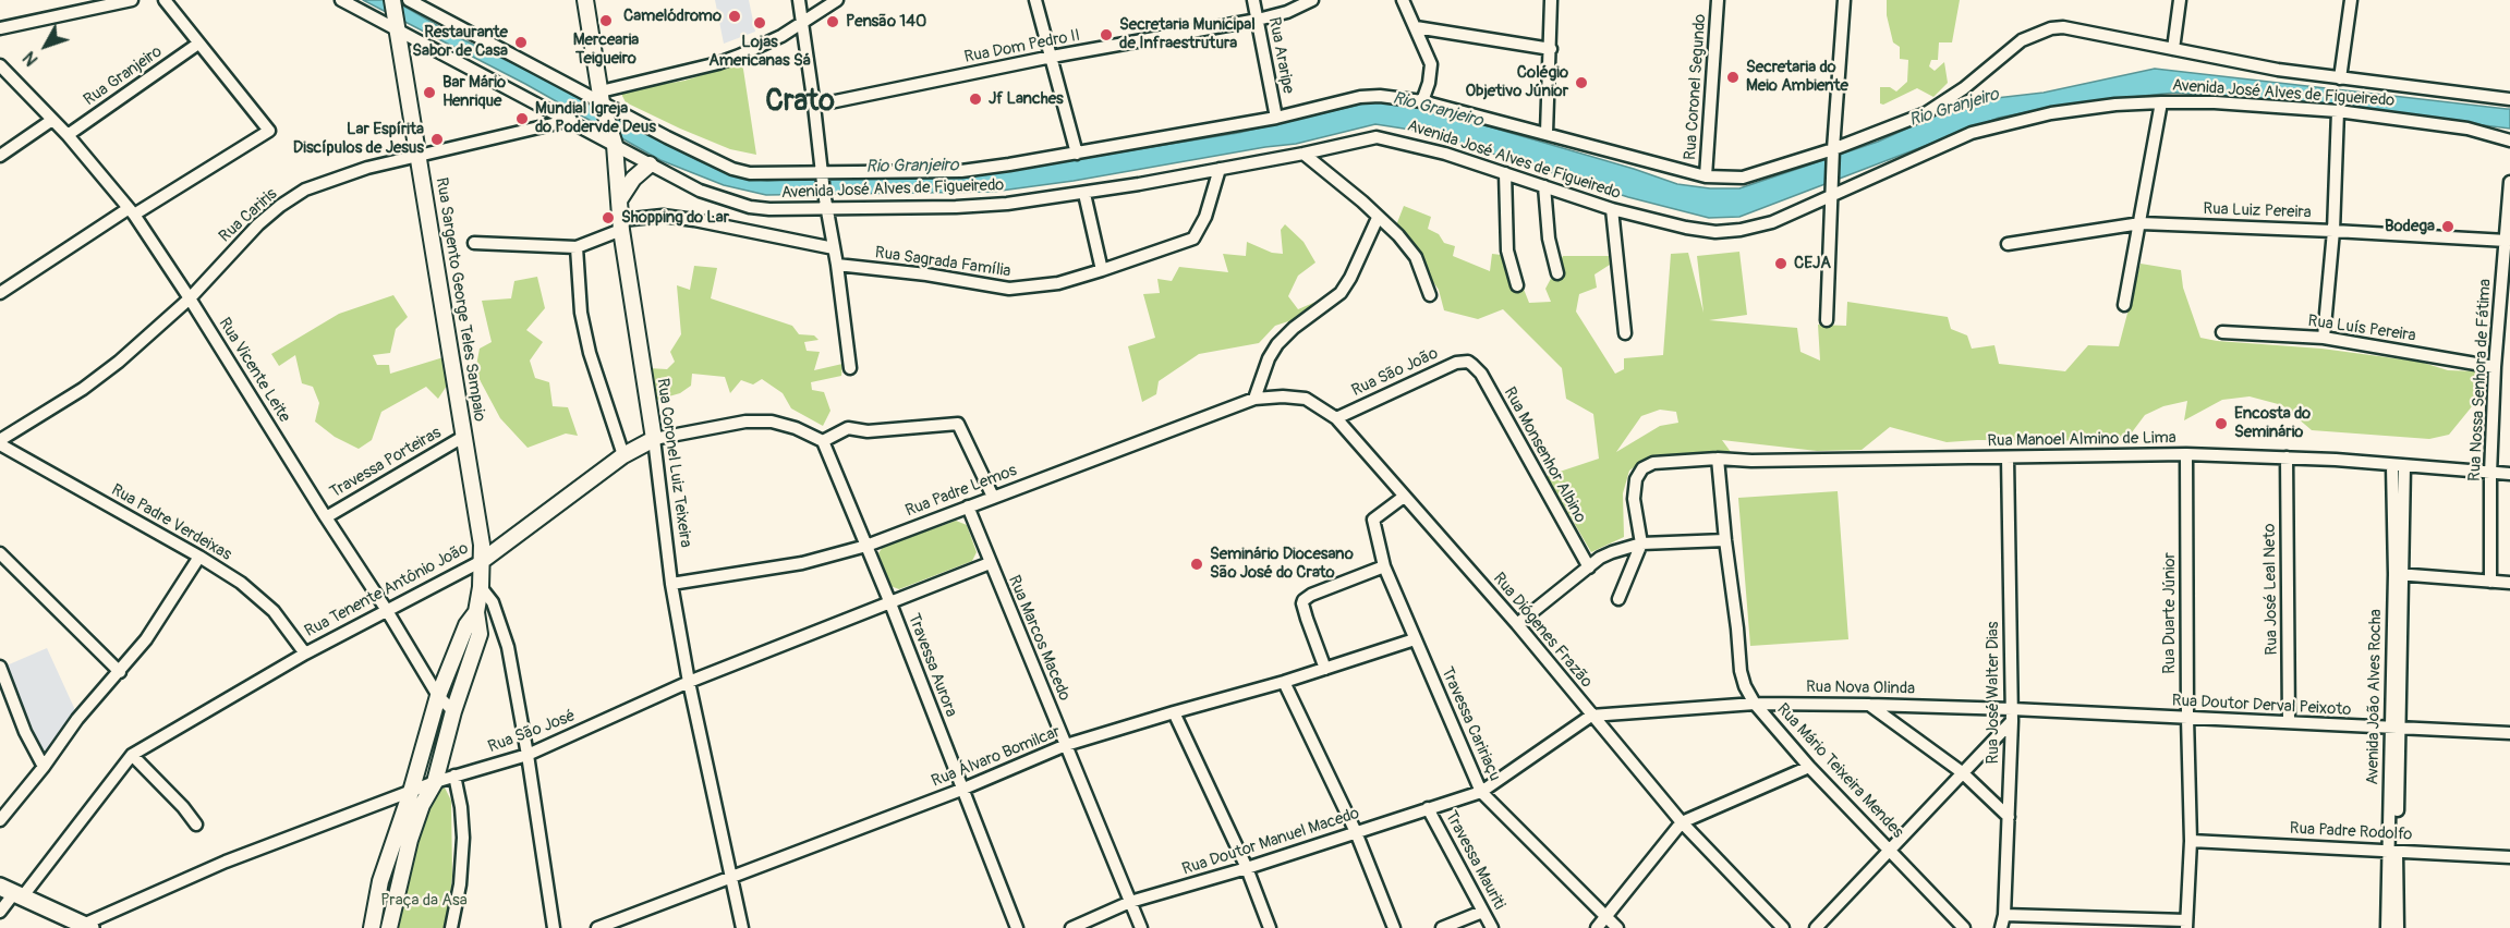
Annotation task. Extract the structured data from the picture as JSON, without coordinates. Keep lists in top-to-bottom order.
{
  "streets": {
    "main road": ["Rua Sargento George Teles Sampaio", "Rua Coronel Luiz Teixeira", "Rua Tenente Antônio João"],
    "street": [
      "Rua Dom Pedro II",
      "Rua Araripe",
      "Rua Granjeiro",
      "Rua Coronel Segundo",
      "Avenida José Alves de Figueiredo",
      "Rua Luiz Pereira",
      "Rua Cariris",
      "Rua Sagrada Família",
      "Rua Luís Pereira",
      "Rua Vicente Leite",
      "Rua São João",
      "Rua Nossa Senhora de Fátima",
      "Rua Manoel Almino de Lima",
      "Rua Monsenhor Albino",
      "Travessa Porteiras",
      "Rua Padre Lemos",
      "Rua Padre Verdeixas",
      "Rua José Leal Neto",
      "Rua Duarte Júnior",
      "Rua Diógenes Frazão",
      "Rua Marcos Macedo",
      "Travessa Aurora",
      "Rua Nova Olinda",
      "Rua José Walter Dias",
      "Avenida João Alves Rocha",
      "Rua Doutor Derval Peixoto",
      "Travessa Caririaçu",
      "Rua São José",
      "Rua Álvaro Bomilcar",
      "Rua Mário Teixeira Mendes",
      "Rua Padre Rodolfo",
      "Rua Doutor Manuel Macedo",
      "Travessa Mauriti"
    ]
  },
  "crossings": [
    ["Rua Dom Pedro II", "Rua Araripe"],
    ["Rua Araripe", "Avenida José Alves de Figueiredo"],
    ["Rua Granjeiro", "Rua Vicente Leite"],
    ["Rua Coronel Segundo", "Avenida José Alves de Figueiredo"],
    ["Avenida José Alves de Figueiredo", "Rua Cariris"],
    ["Avenida José Alves de Figueiredo", "Rua Sagrada Família"],
    ["Avenida José Alves de Figueiredo", "Rua Sargento George Teles Sampaio"],
    ["Avenida José Alves de Figueiredo", "Rua Coronel Luiz Teixeira"],
    ["Rua Luiz Pereira", "Rua Nossa Senhora de Fátima"],
    ["Rua Cariris", "Rua Sargento George Teles Sampaio"],
    ["Rua Cariris", "Rua Vicente Leite"],
    ["Rua Cariris", "Rua Padre Verdeixas"],
    ["Rua Sargento George Teles Sampaio", "Travessa Porteiras"],
    ["Rua Sargento George Teles Sampaio", "Rua Tenente Antônio João"],
    ["Rua Luís Pereira", "Rua Nossa Senhora de Fátima"],
    ["Rua Vicente Leite", "Travessa Porteiras"],
    ["Rua Vicente Leite", "Rua Tenente Antônio João"],
    ["Rua São João", "Rua Monsenhor Albino"],
    ["Rua São João", "Rua Diógenes Frazão"],
    ["Rua Nossa Senhora de Fátima", "Rua Manoel Almino de Lima"],
    ["Rua Manoel Almino de Lima", "Rua José Leal Neto"],
    ["Rua Manoel Almino de Lima", "Rua Duarte Júnior"],
    ["Rua Manoel Almino de Lima", "Rua José Walter Dias"],
    ["Rua Manoel Almino de Lima", "Avenida João Alves Rocha"],
    ["Rua Manoel Almino de Lima", "Rua Mário Teixeira Mendes"],
    ["Rua Coronel Luiz Teixeira", "Rua Padre Lemos"],
    ["Rua Coronel Luiz Teixeira", "Rua Tenente Antônio João"],
    ["Rua Coronel Luiz Teixeira", "Rua São José"],
    ["Rua Coronel Luiz Teixeira", "Rua Álvaro Bomilcar"],
    ["Rua Padre Lemos", "Rua Diógenes Frazão"],
    ["Rua Padre Lemos", "Rua Marcos Macedo"],
    ["Rua Padre Lemos", "Travessa Aurora"],
    ["Rua Padre Verdeixas", "Rua Tenente Antônio João"],
    ["Rua José Leal Neto", "Rua Doutor Derval Peixoto"],
    ["Rua Tenente Antônio João", "Travessa Aurora"],
    ["Rua Duarte Júnior", "Rua Doutor Derval Peixoto"],
    ["Rua Duarte Júnior", "Rua Padre Rodolfo"],
    ["Rua Diógenes Frazão", "Rua Nova Olinda"],
    ["Rua Diógenes Frazão", "Travessa Caririaçu"],
    ["Rua Diógenes Frazão", "Rua Doutor Manuel Macedo"],
    ["Rua Marcos Macedo", "Rua São José"],
    ["Rua Marcos Macedo", "Rua Álvaro Bomilcar"],
    ["Rua Marcos Macedo", "Rua Doutor Manuel Macedo"],
    ["Travessa Aurora", "Rua São José"],
    ["Travessa Aurora", "Rua Álvaro Bomilcar"],
    ["Rua Nova Olinda", "Rua José Walter Dias"],
    ["Rua Nova Olinda", "Rua Doutor Derval Peixoto"],
    ["Rua Nova Olinda", "Rua Mário Teixeira Mendes"],
    ["Rua Nova Olinda", "Rua Doutor Manuel Macedo"],
    ["Rua José Walter Dias", "Rua Doutor Derval Peixoto"],
    ["Avenida João Alves Rocha", "Rua Doutor Derval Peixoto"],
    ["Avenida João Alves Rocha", "Rua Padre Rodolfo"],
    ["Travessa Caririaçu", "Rua Álvaro Bomilcar"],
    ["Travessa Caririaçu", "Rua Doutor Manuel Macedo"],
    ["Rua Doutor Manuel Macedo", "Travessa Mauriti"]
  ],
  "districts": ["Crato"],
  "water": ["Rio Granjeiro"],
  "parks": ["Praça da Asa"],
  "places": [
    "Camelódromo",
    "Mercearia Teigueiro",
    "Pensão 140",
    "Lojas Americanas Sá",
    "Secretaria Municipal de Infraestrutura",
    "Restaurante Sabor de Casa",
    "Secretaria do Meio Ambiente",
    "Colégio Objetivo Júnior",
    "Bar Mário Henrique",
    "Jf Lanches",
    "Mundial Igreja do Podervde Deus",
    "Lar Espírita Discípulos de Jesus",
    "Shopping do Lar",
    "Bodega",
    "CEJA",
    "Encosta do Seminário",
    "Seminário Diocesano São José do Crato"
  ],
  "north": "bottom left"
}
